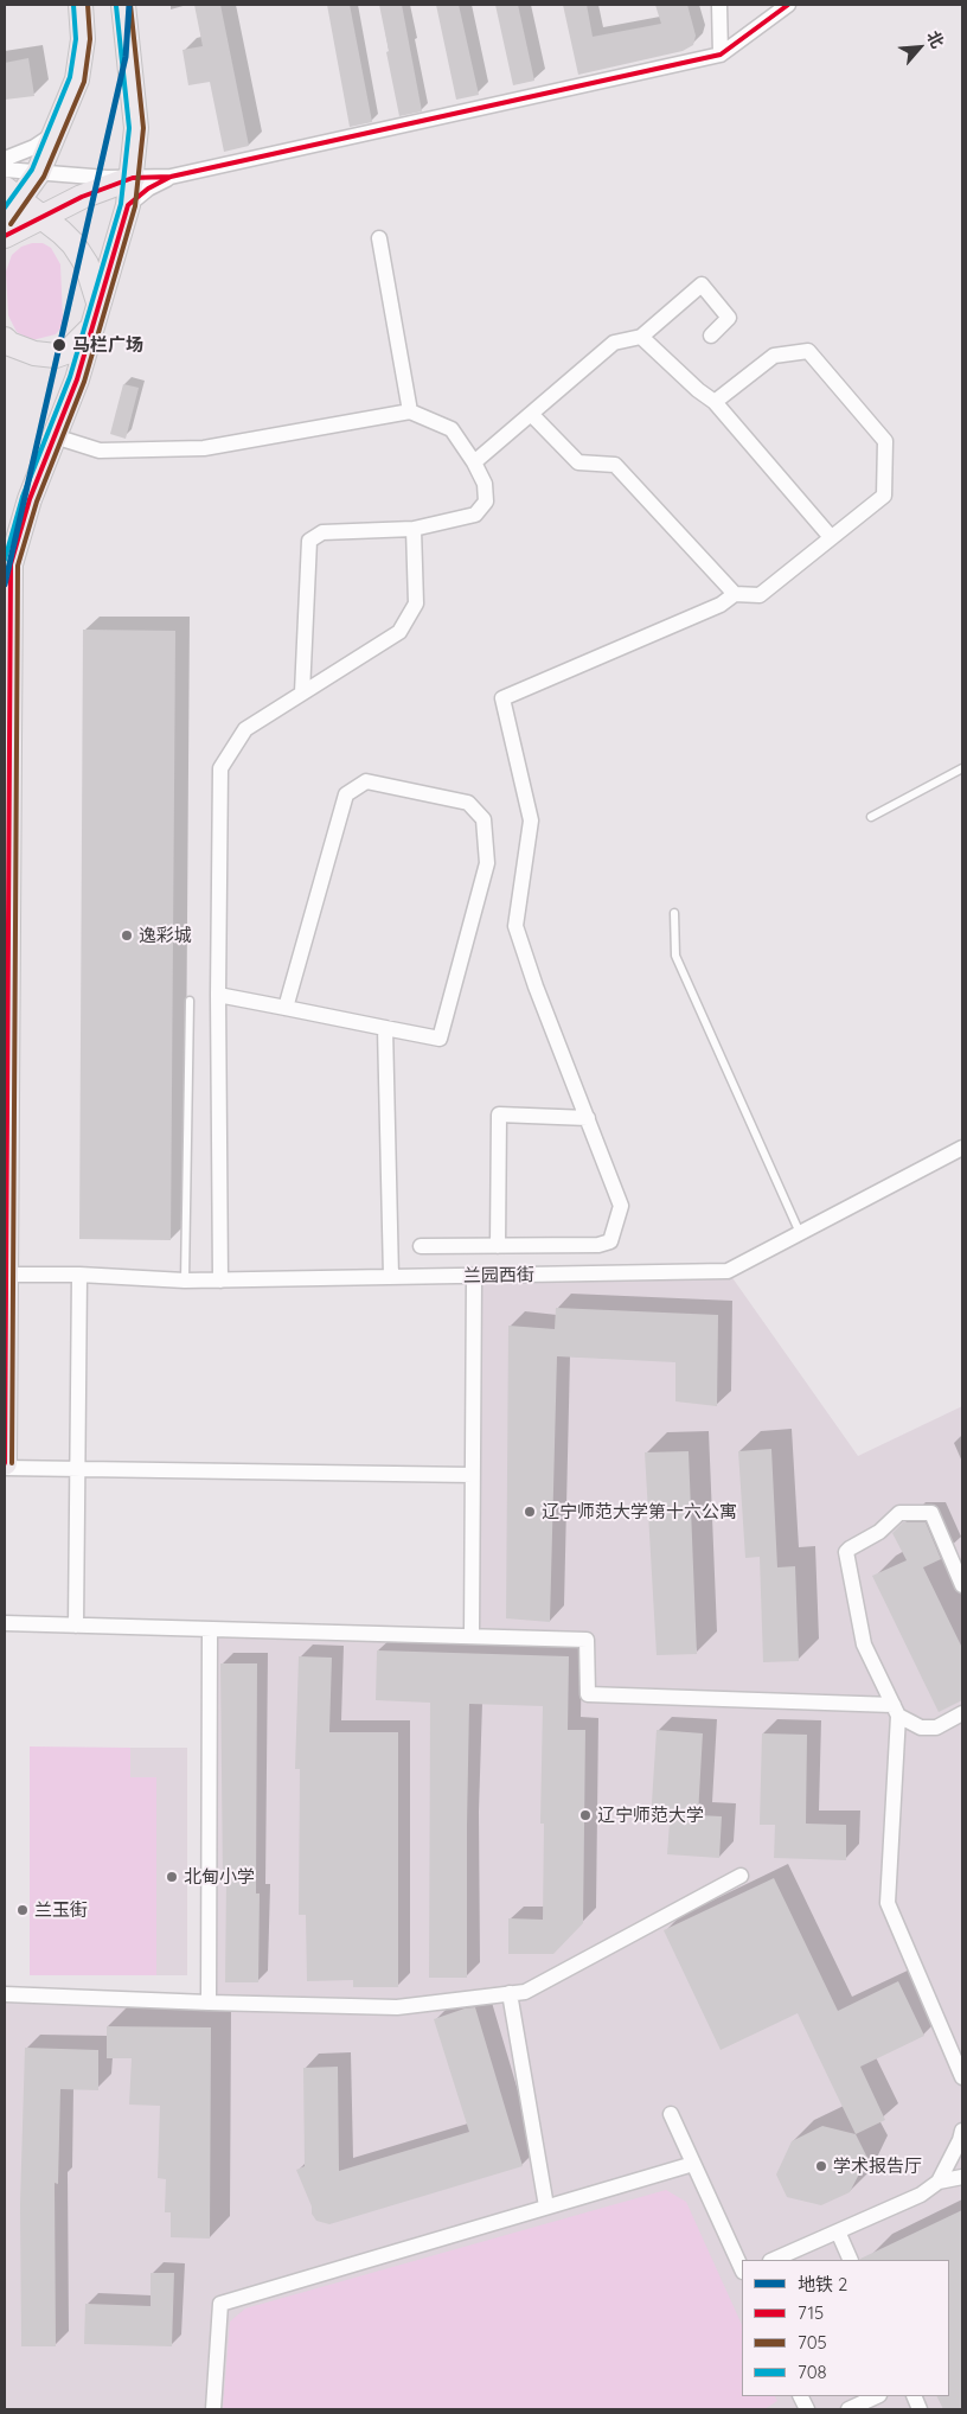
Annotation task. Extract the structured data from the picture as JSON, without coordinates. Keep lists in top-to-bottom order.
{
  "streets": {
    "street": ["兰园西街"]
  },
  "places": [
    "马栏广场",
    "逸彩城",
    "辽宁师范大学第十六公寓",
    "辽宁师范大学",
    "北甸小学",
    "兰玉街",
    "学术报告厅"
  ],
  "lines": [
    "metro line 2",
    "transit line 715",
    "transit line 705",
    "transit line 708"
  ],
  "legend": [
    "地铁 2",
    "715",
    "705",
    "708"
  ],
  "north": "top right"
}
